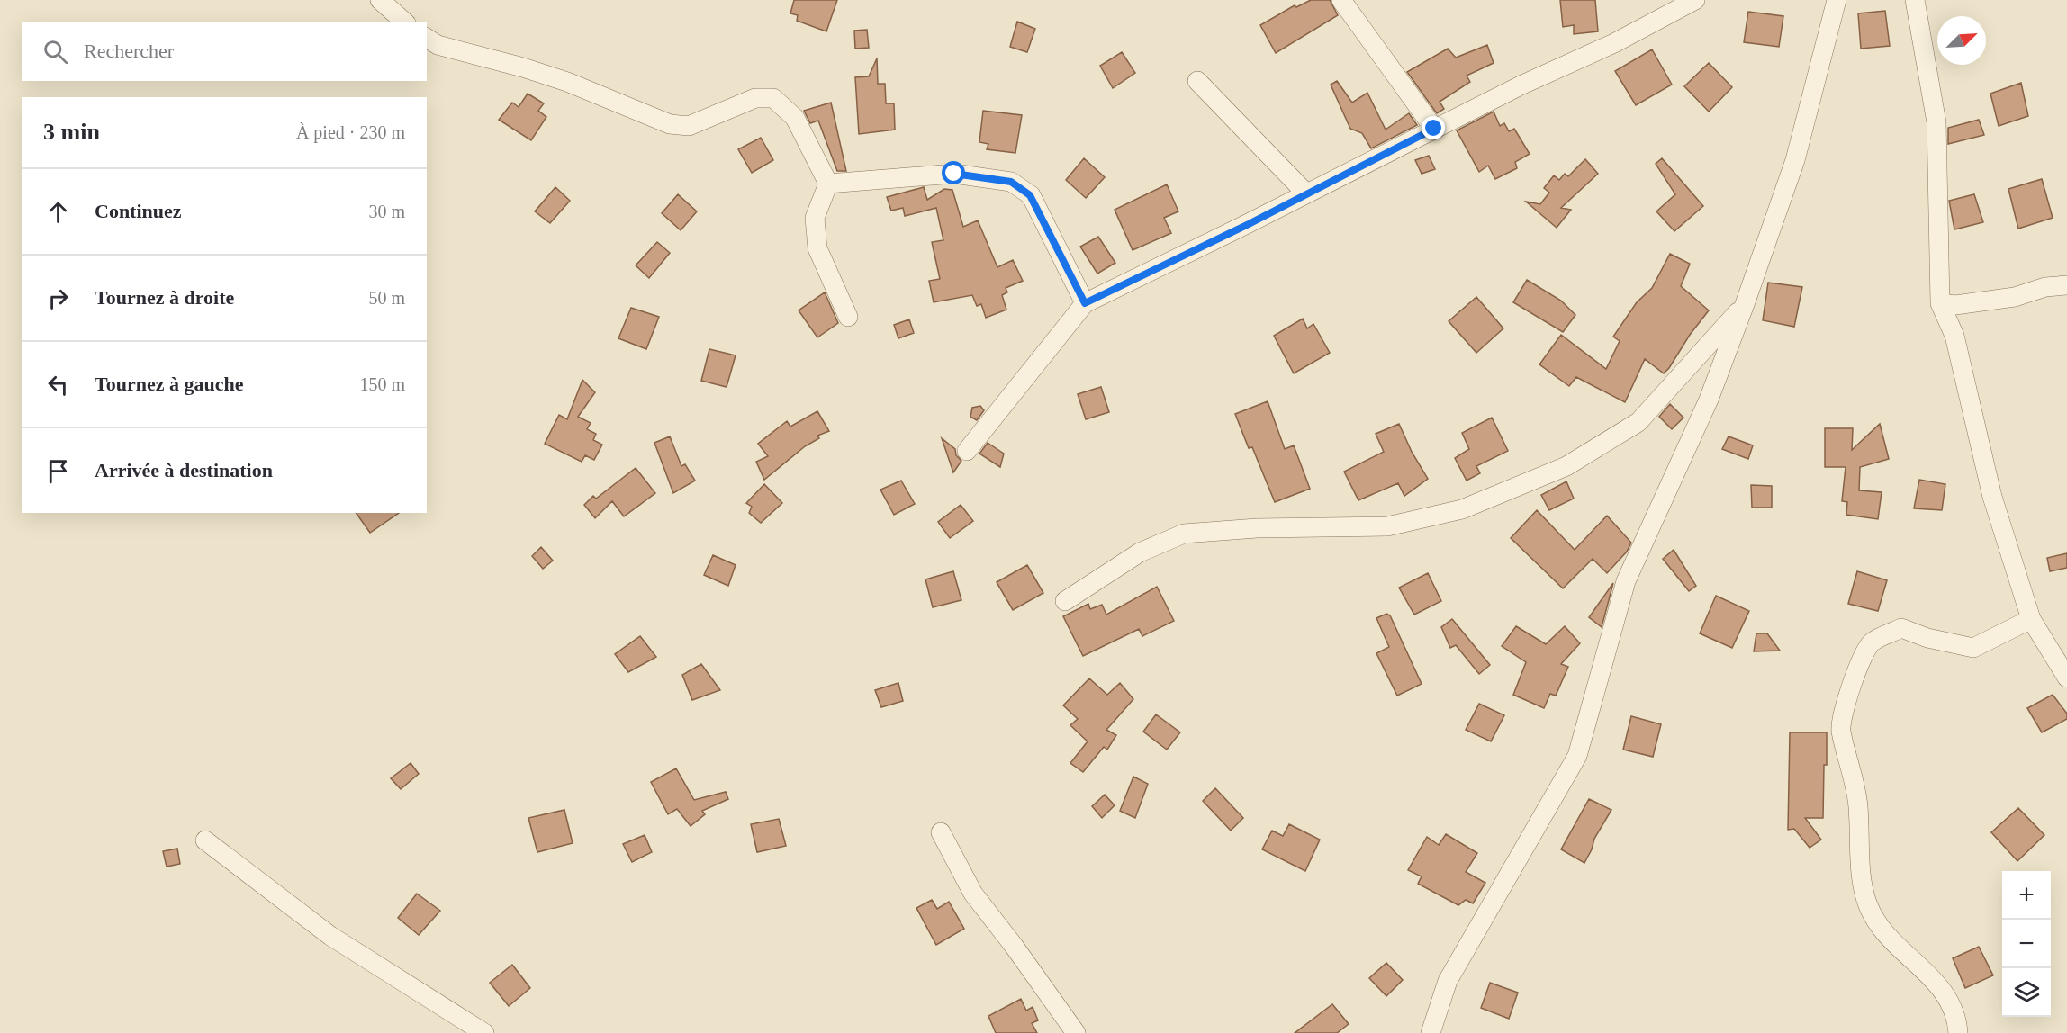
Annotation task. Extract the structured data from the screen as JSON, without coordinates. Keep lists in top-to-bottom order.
{
  "north": "top right",
  "page": {
    "search": "Rechercher",
    "heading": ["3 min", "À pied · 230 m"],
    "list": [
      ["Continuez", "30 m"],
      ["Tournez à droite", "50 m"],
      ["Tournez à gauche", "150 m"],
      "Arrivée à destination"
    ],
    "map_buttons": ["+", "−"]
  }
}
